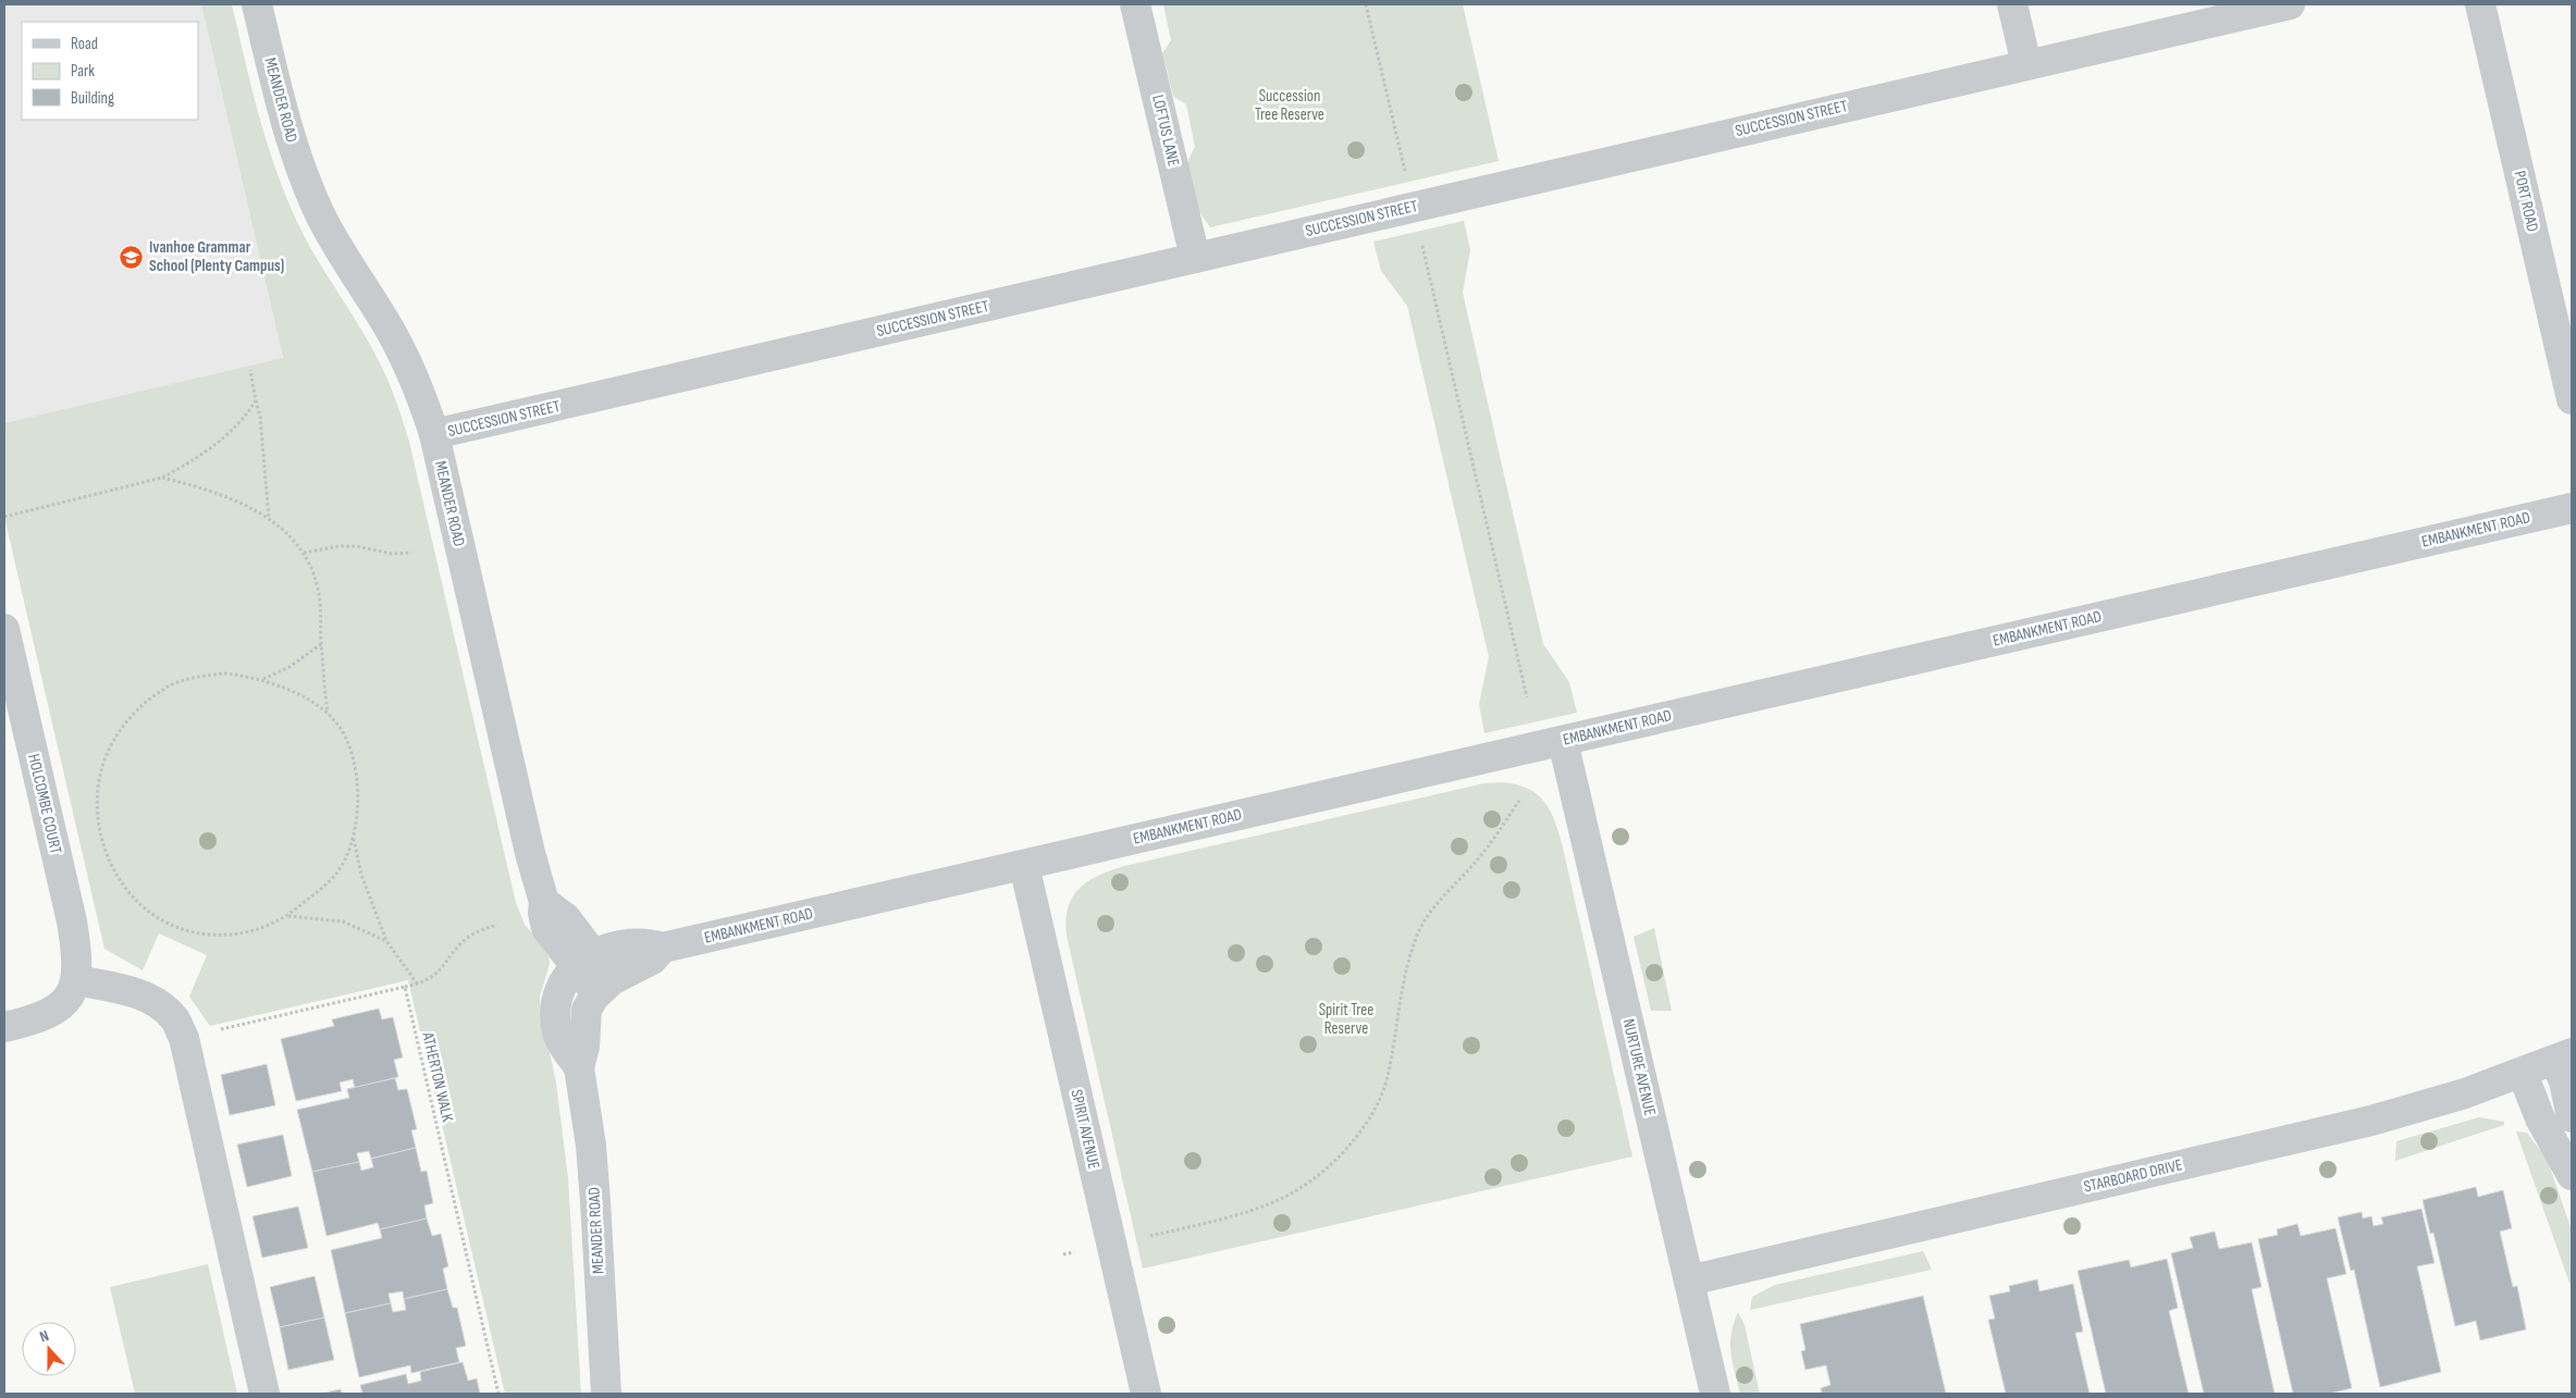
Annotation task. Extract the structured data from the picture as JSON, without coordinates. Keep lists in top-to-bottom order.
{
  "streets": {
    "street": [
      "MEANDER ROAD",
      "SUCCESSION STREET",
      "LOFTUS LANE",
      "PORT ROAD",
      "EMBANKMENT ROAD",
      "HOLCOMBE COURT",
      "NURTURE AVENUE",
      "SPIRIT AVENUE",
      "STARBOARD DRIVE"
    ],
    "path": ["ATHERTON WALK"]
  },
  "crossings": [
    ["MEANDER ROAD", "SUCCESSION STREET"],
    ["SUCCESSION STREET", "LOFTUS LANE"],
    ["EMBANKMENT ROAD", "NURTURE AVENUE"],
    ["EMBANKMENT ROAD", "SPIRIT AVENUE"],
    ["NURTURE AVENUE", "STARBOARD DRIVE"]
  ],
  "parks": ["Succession Tree Reserve", "Spirit Tree Reserve"],
  "places": {
    "school or university": ["Ivanhoe Grammar School (Plenty Campus)"]
  },
  "legend": ["Road", "Park", "Building"],
  "north": "top"
}
